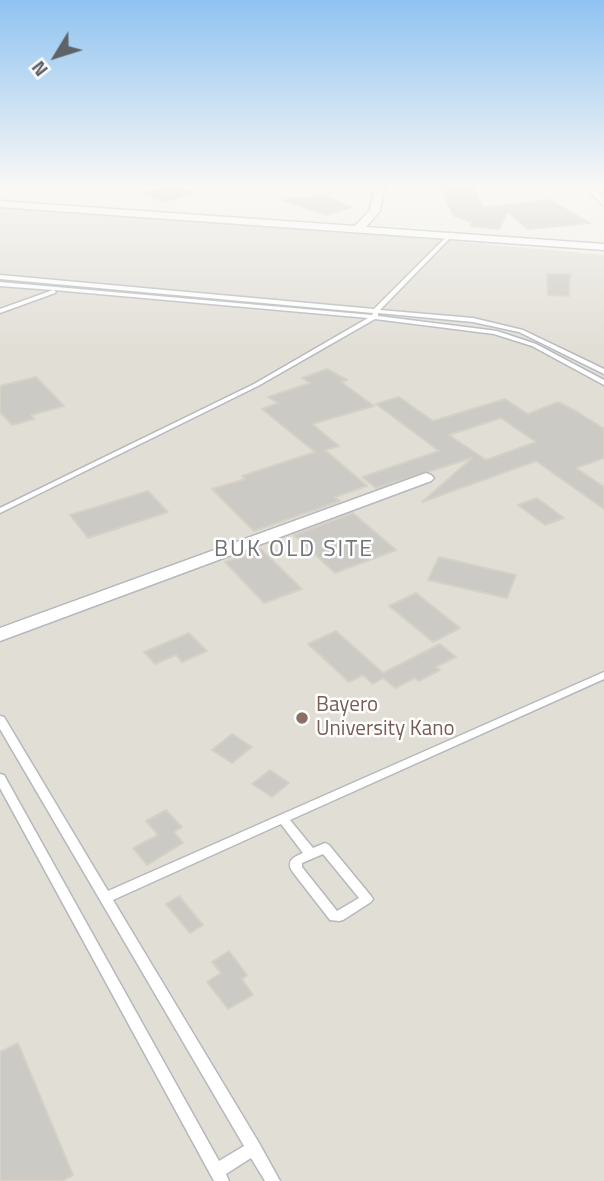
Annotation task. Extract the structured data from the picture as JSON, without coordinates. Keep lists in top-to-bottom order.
{
  "districts": ["BUK OLD SITE"],
  "places": ["Bayero University Kano"],
  "north": "bottom left"
}
